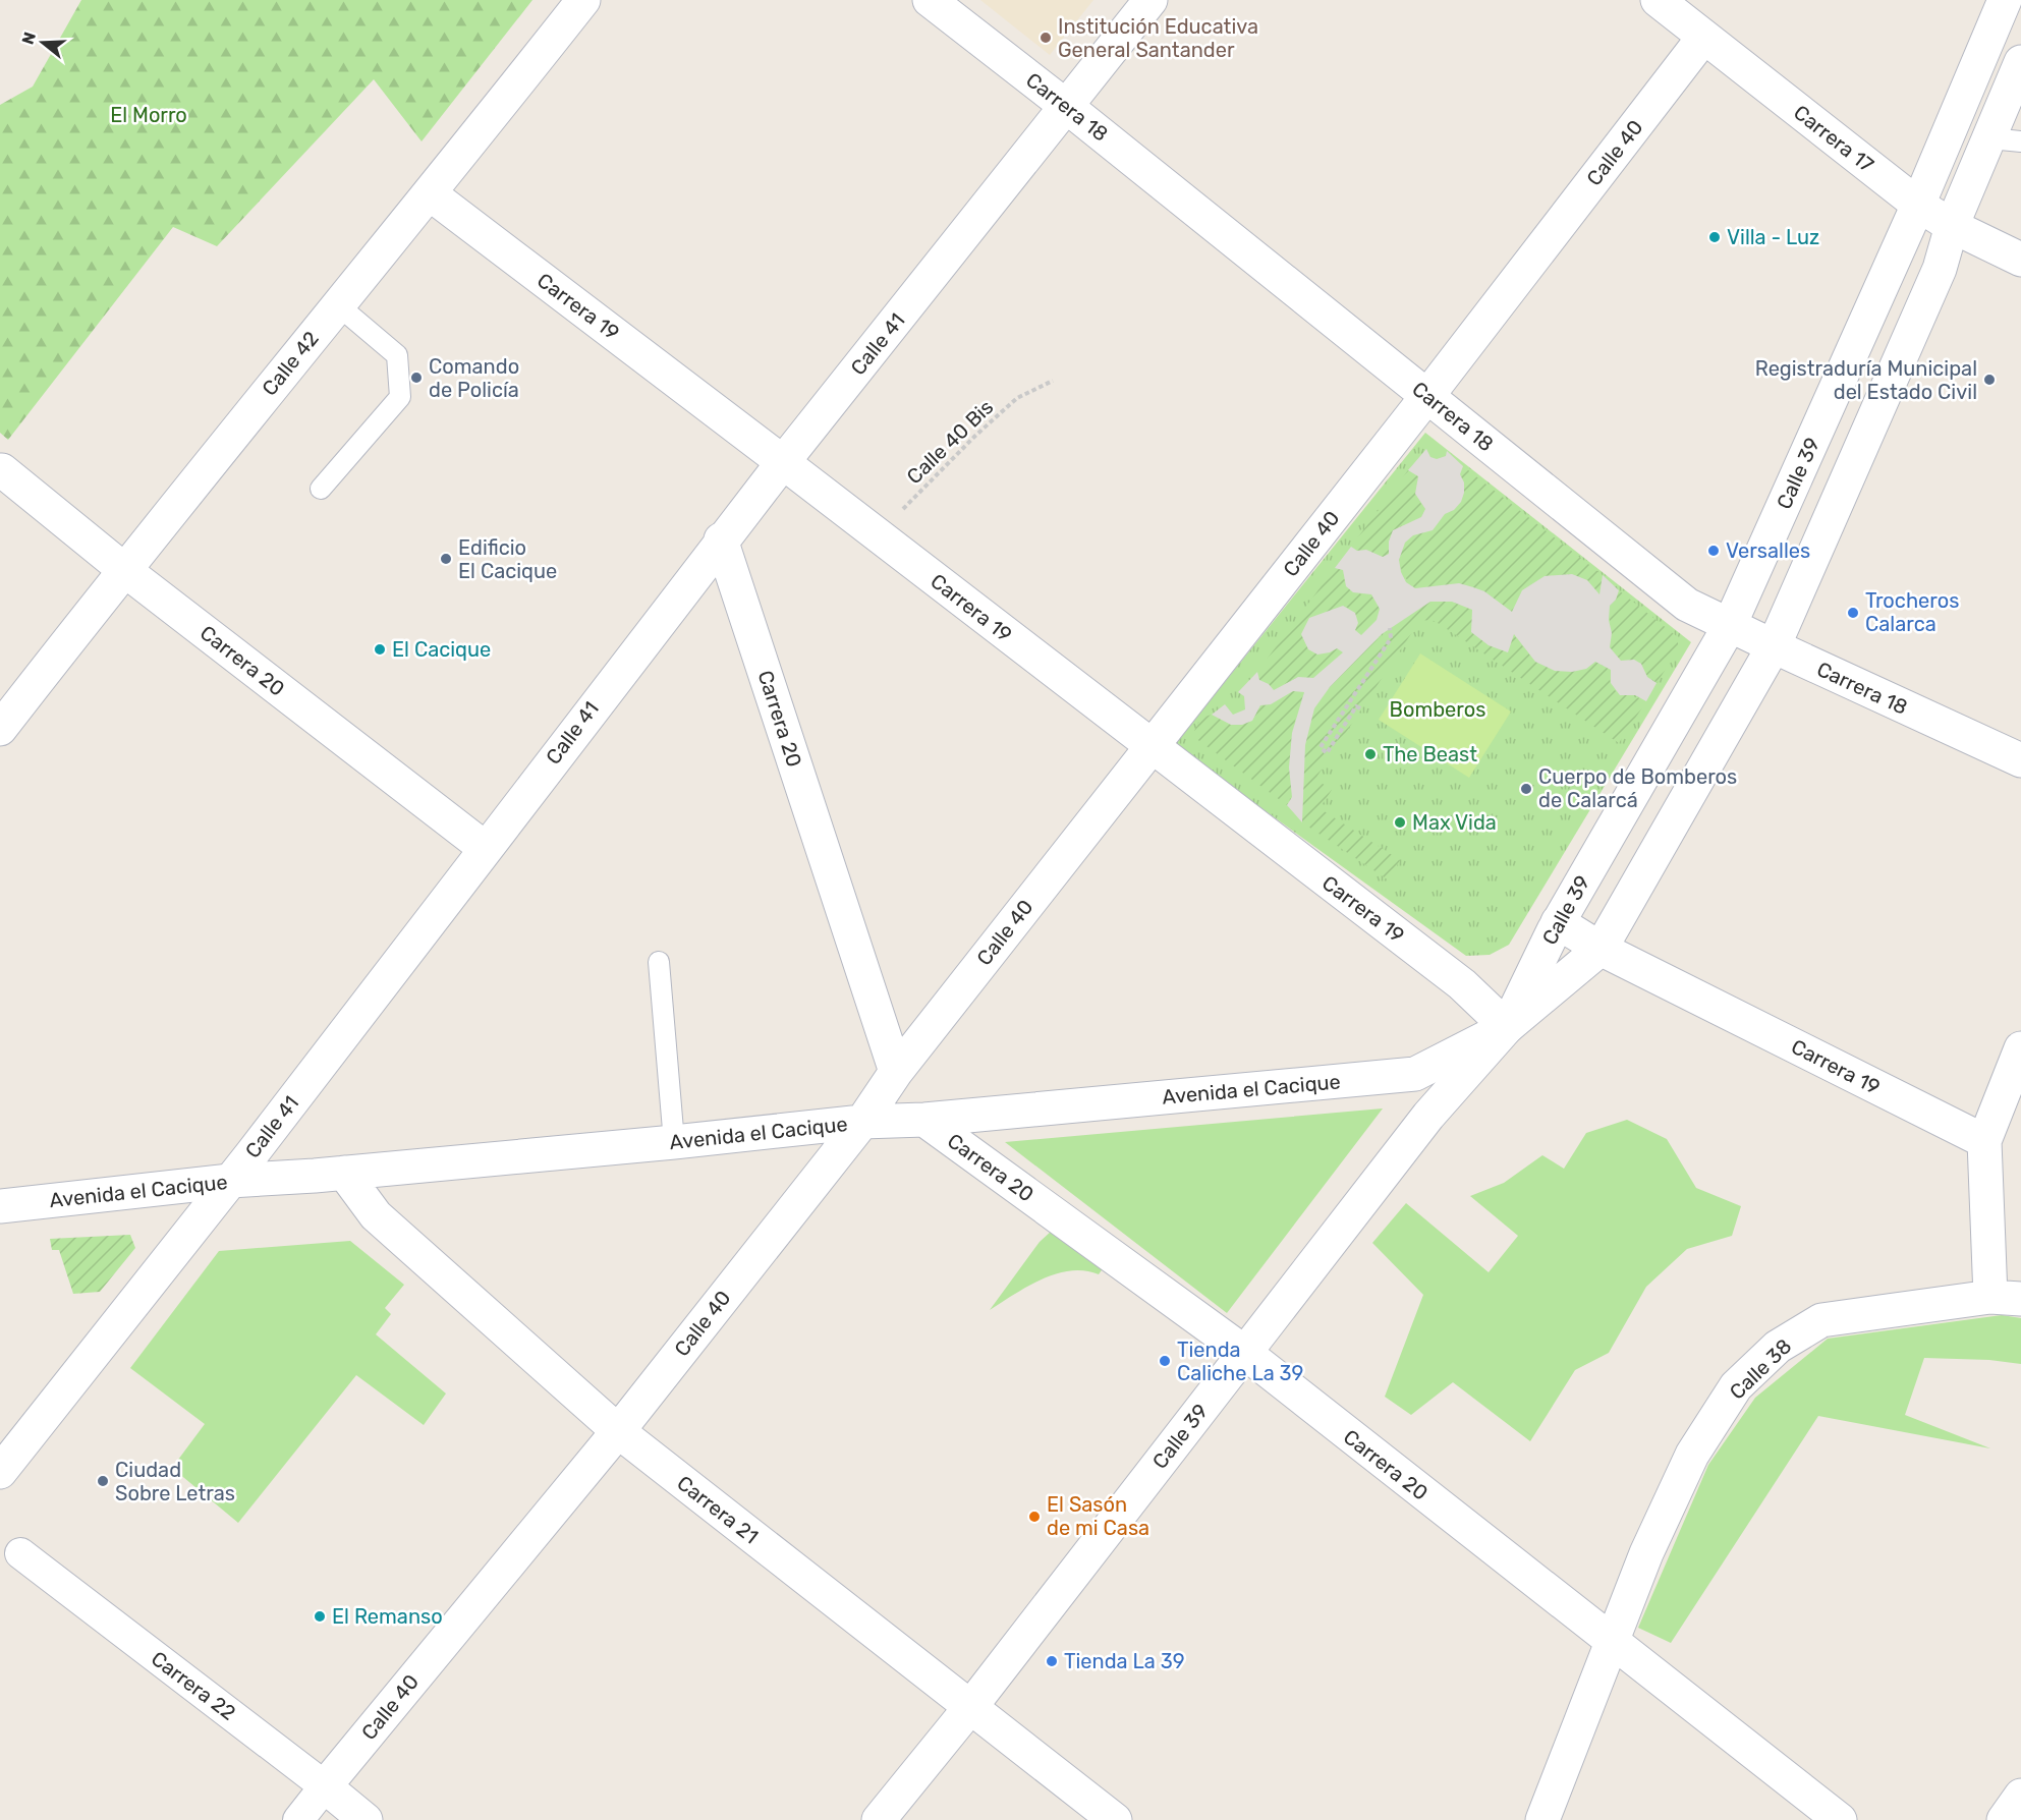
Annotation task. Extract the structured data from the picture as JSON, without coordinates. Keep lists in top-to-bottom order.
{
  "streets": {
    "street": [
      "Carrera 18",
      "Carrera 17",
      "Calle 40",
      "Carrera 19",
      "Calle 41",
      "Calle 42",
      "Calle 39",
      "Carrera 20",
      "Avenida el Cacique",
      "Calle 38",
      "Carrera 21",
      "Carrera 22"
    ],
    "path": ["Calle 40 Bis"]
  },
  "crossings": [
    ["Carrera 18", "Calle 40"],
    ["Carrera 18", "Calle 41"],
    ["Carrera 18", "Calle 39"],
    ["Carrera 17", "Calle 40"],
    ["Carrera 17", "Calle 39"],
    ["Calle 40", "Carrera 19"],
    ["Calle 40", "Carrera 20"],
    ["Calle 40", "Avenida el Cacique"],
    ["Calle 40", "Carrera 21"],
    ["Calle 40", "Carrera 22"],
    ["Carrera 19", "Calle 41"],
    ["Carrera 19", "Calle 42"],
    ["Carrera 19", "Calle 40 Bis"],
    ["Carrera 19", "Calle 39"],
    ["Carrera 19", "Avenida el Cacique"],
    ["Carrera 19", "Calle 38"],
    ["Calle 41", "Carrera 20"],
    ["Calle 41", "Avenida el Cacique"],
    ["Calle 42", "Carrera 20"],
    ["Calle 39", "Carrera 20"],
    ["Calle 39", "Avenida el Cacique"],
    ["Calle 39", "Carrera 21"],
    ["Carrera 20", "Avenida el Cacique"],
    ["Carrera 20", "Calle 38"],
    ["Avenida el Cacique", "Carrera 21"]
  ],
  "parks": ["El Morro", "Bomberos"],
  "places": [
    "Institución Educativa General Santander",
    "Villa - Luz",
    "Comando de Policía",
    "Registraduría Municipal del Estado Civil",
    "Versalles",
    "Edificio El Cacique",
    "Trocheros Calarca",
    "El Cacique",
    "The Beast",
    "Cuerpo de Bomberos de Calarcá",
    "Max Vida",
    "Tienda Caliche La 39",
    "Ciudad Sobre Letras",
    "El Sasón de mi Casa",
    "El Remanso",
    "Tienda La 39"
  ],
  "north": "left"
}
